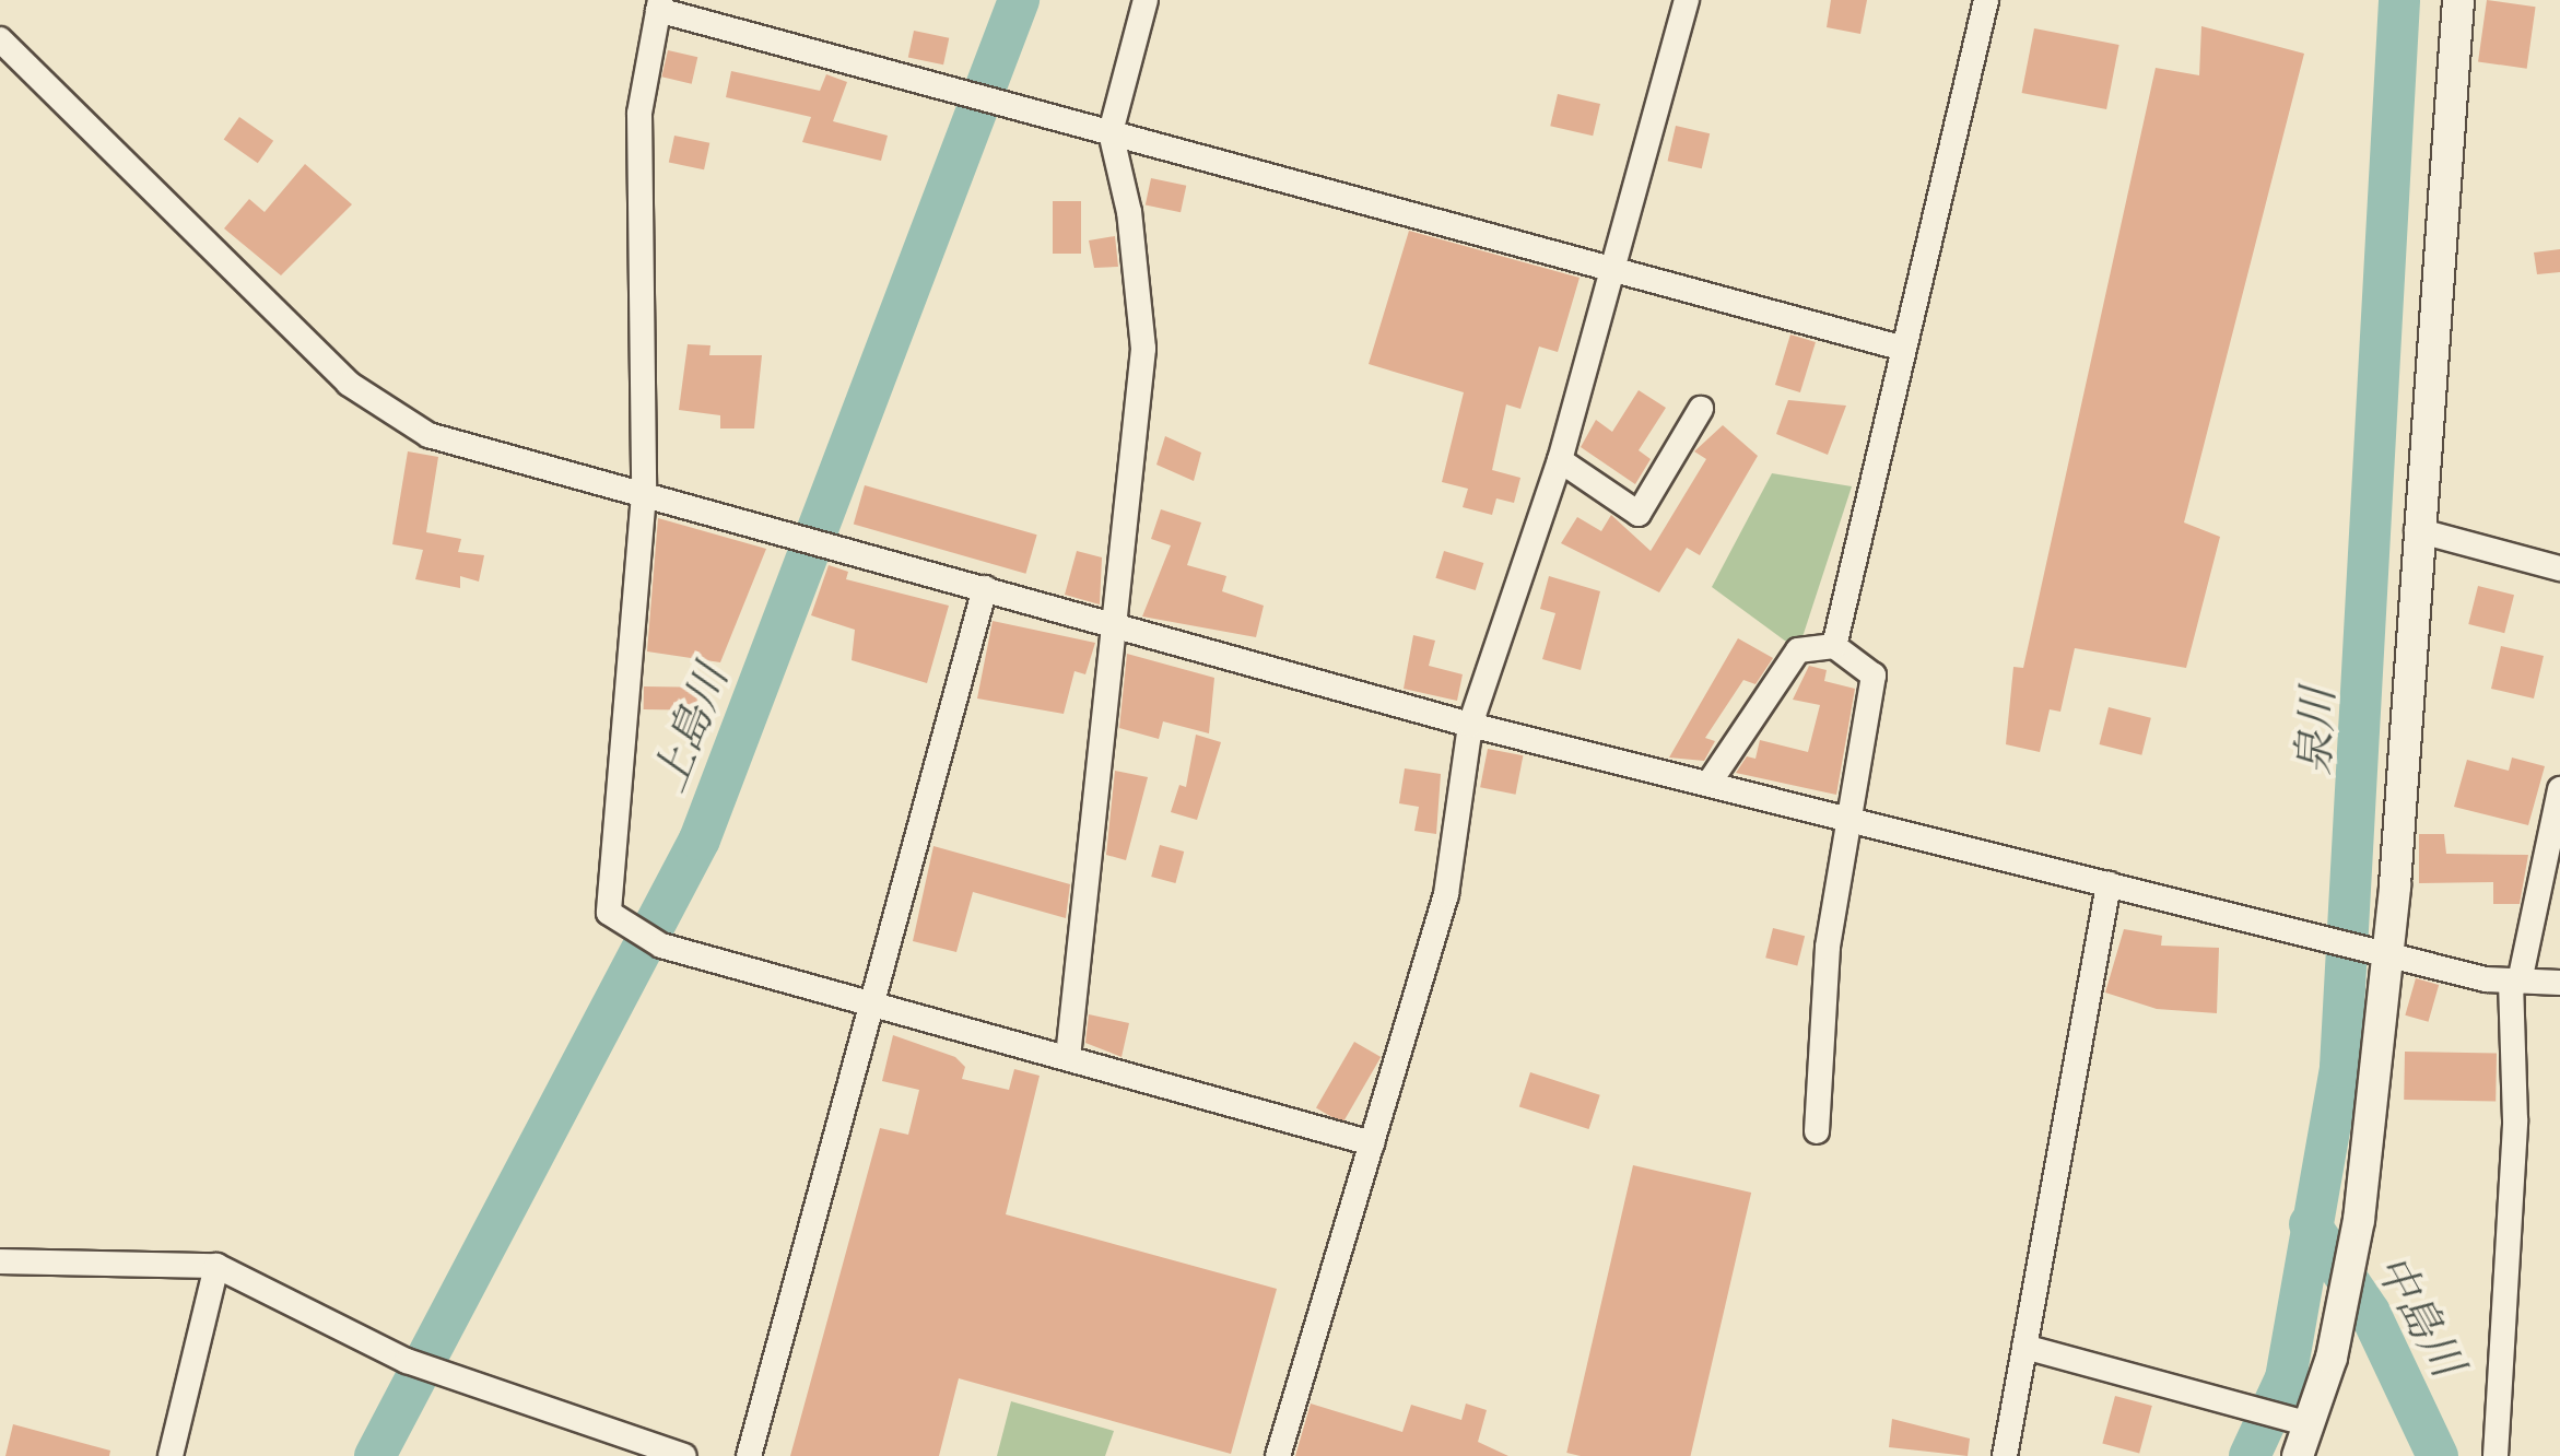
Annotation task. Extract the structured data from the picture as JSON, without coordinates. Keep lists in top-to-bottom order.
{
  "water": ["上島川", "泉川", "中島川"]
}
